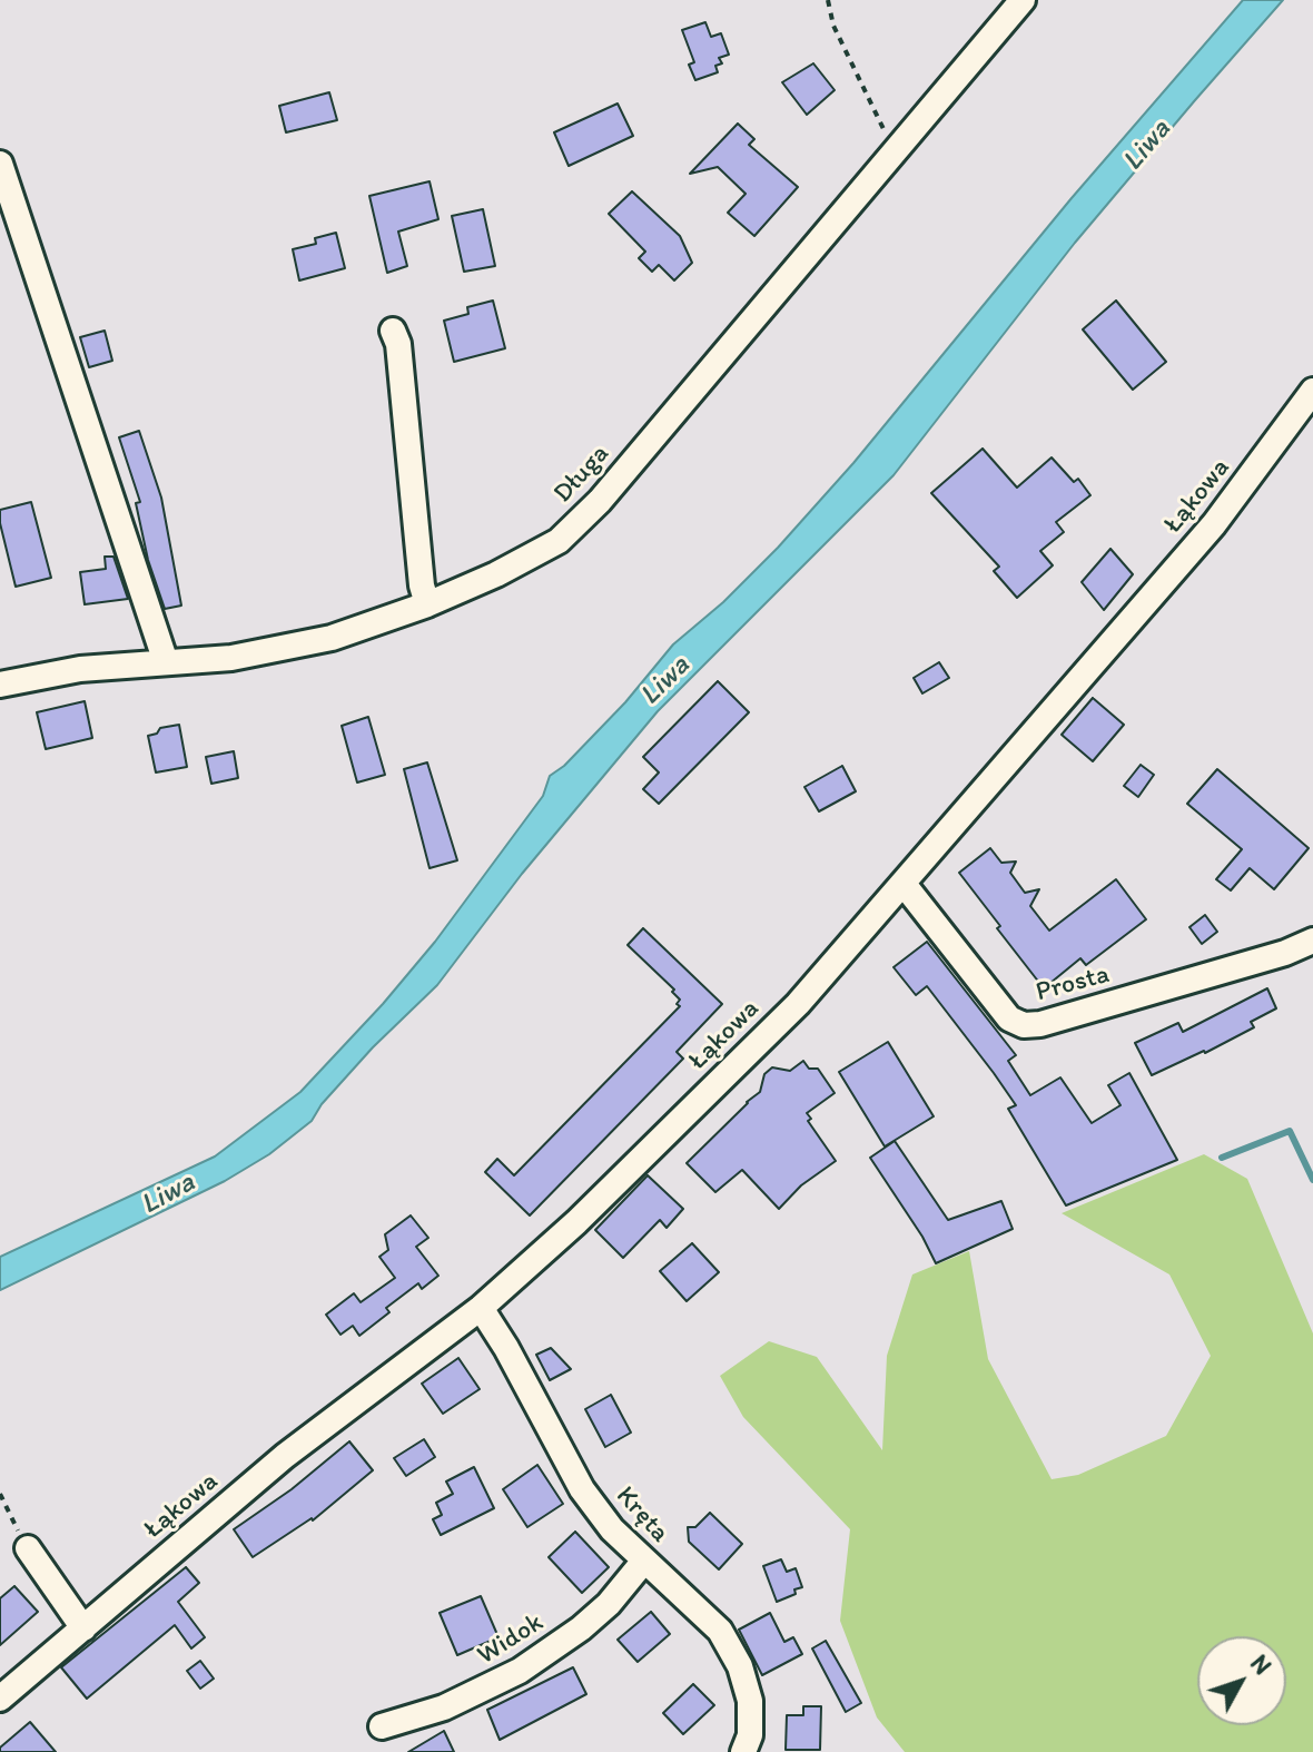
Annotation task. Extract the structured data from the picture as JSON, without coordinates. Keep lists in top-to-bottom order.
{
  "streets": {
    "street": [
      "Długa",
      "Łąkowa",
      "Prosta",
      "Kręta",
      "Widok"
    ]
  },
  "crossings": [
    ["Łąkowa", "Prosta"],
    ["Łąkowa", "Kręta"],
    ["Kręta", "Widok"]
  ],
  "water": ["Liwa"],
  "north": "top right"
}
